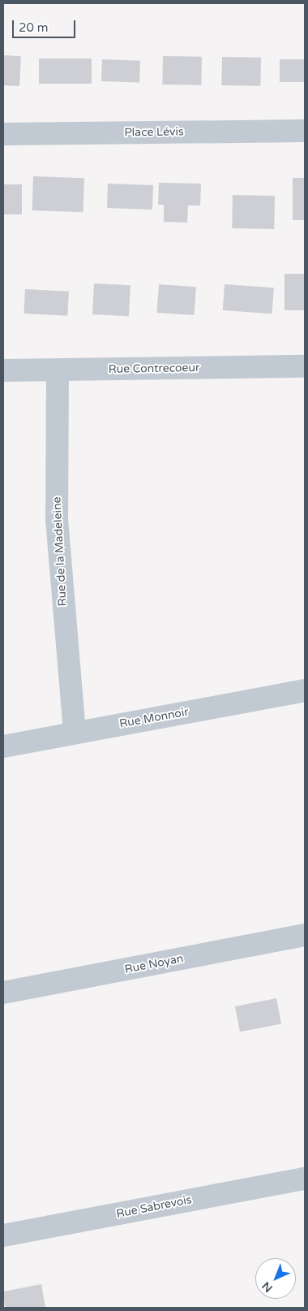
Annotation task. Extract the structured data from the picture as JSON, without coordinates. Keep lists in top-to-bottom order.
{
  "streets": {
    "street": [
      "Place Lévis",
      "Rue Contrecoeur",
      "Rue de la Madeleine",
      "Rue Monnoir",
      "Rue Noyan",
      "Rue Sabrevois"
    ]
  },
  "crossings": [
    ["Rue Contrecoeur", "Rue de la Madeleine"],
    ["Rue de la Madeleine", "Rue Monnoir"]
  ],
  "scale_bar": "20 m",
  "north": "bottom left"
}
